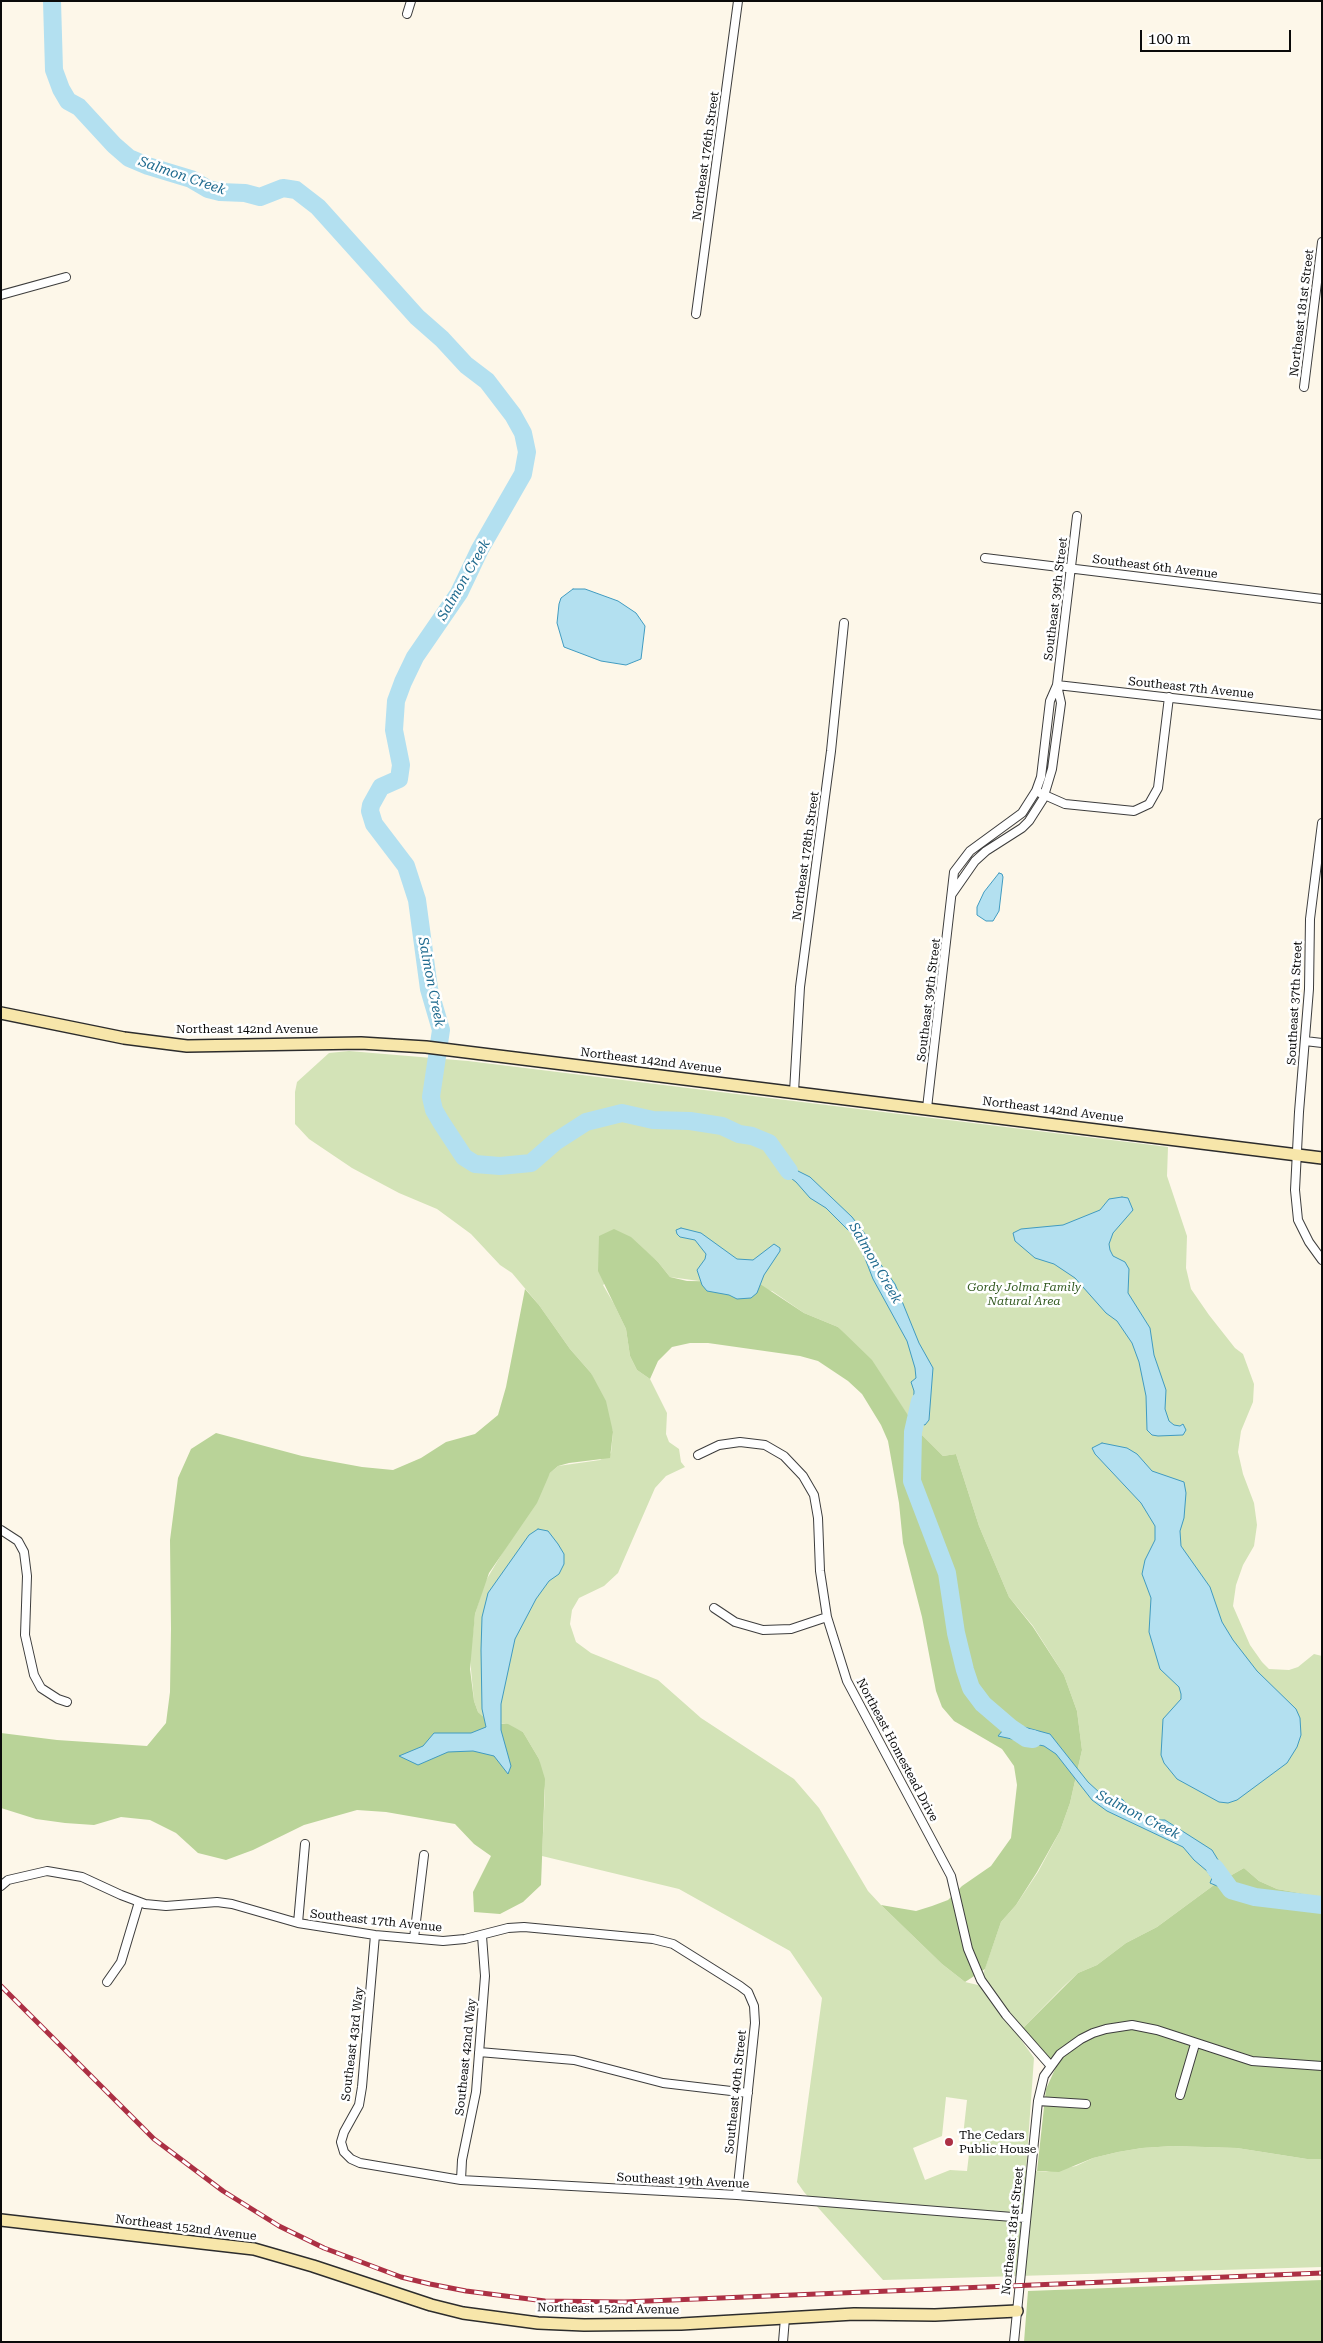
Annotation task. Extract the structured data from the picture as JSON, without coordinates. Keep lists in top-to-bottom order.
{
  "streets": {
    "street": [
      "Northeast 176th Street",
      "Northeast 181st Street",
      "Southeast 6th Avenue",
      "Southeast 39th Street",
      "Southeast 7th Avenue",
      "Northeast 178th Street",
      "Southeast 37th Street",
      "Northeast 142nd Avenue",
      "Northeast Homestead Drive",
      "Southeast 17th Avenue",
      "Southeast 43rd Way",
      "Southeast 42nd Way",
      "Southeast 40th Street",
      "Southeast 19th Avenue",
      "Northeast 152nd Avenue"
    ]
  },
  "crossings": [
    ["Northeast 181st Street", "Northeast Homestead Drive"],
    ["Northeast 181st Street", "Southeast 19th Avenue"],
    ["Northeast 181st Street", "Northeast 152nd Avenue"],
    ["Southeast 6th Avenue", "Southeast 39th Street"],
    ["Southeast 39th Street", "Southeast 7th Avenue"],
    ["Southeast 39th Street", "Northeast 142nd Avenue"],
    ["Northeast 178th Street", "Northeast 142nd Avenue"],
    ["Southeast 37th Street", "Northeast 142nd Avenue"],
    ["Southeast 17th Avenue", "Southeast 43rd Way"],
    ["Southeast 17th Avenue", "Southeast 42nd Way"],
    ["Southeast 17th Avenue", "Southeast 40th Street"],
    ["Southeast 43rd Way", "Southeast 19th Avenue"],
    ["Southeast 42nd Way", "Southeast 19th Avenue"],
    ["Southeast 40th Street", "Southeast 19th Avenue"]
  ],
  "water": ["Salmon Creek"],
  "parks": ["Gordy Jolma Family Natural Area"],
  "places": ["The Cedars Public House"],
  "scale_bar": "100 m"
}
